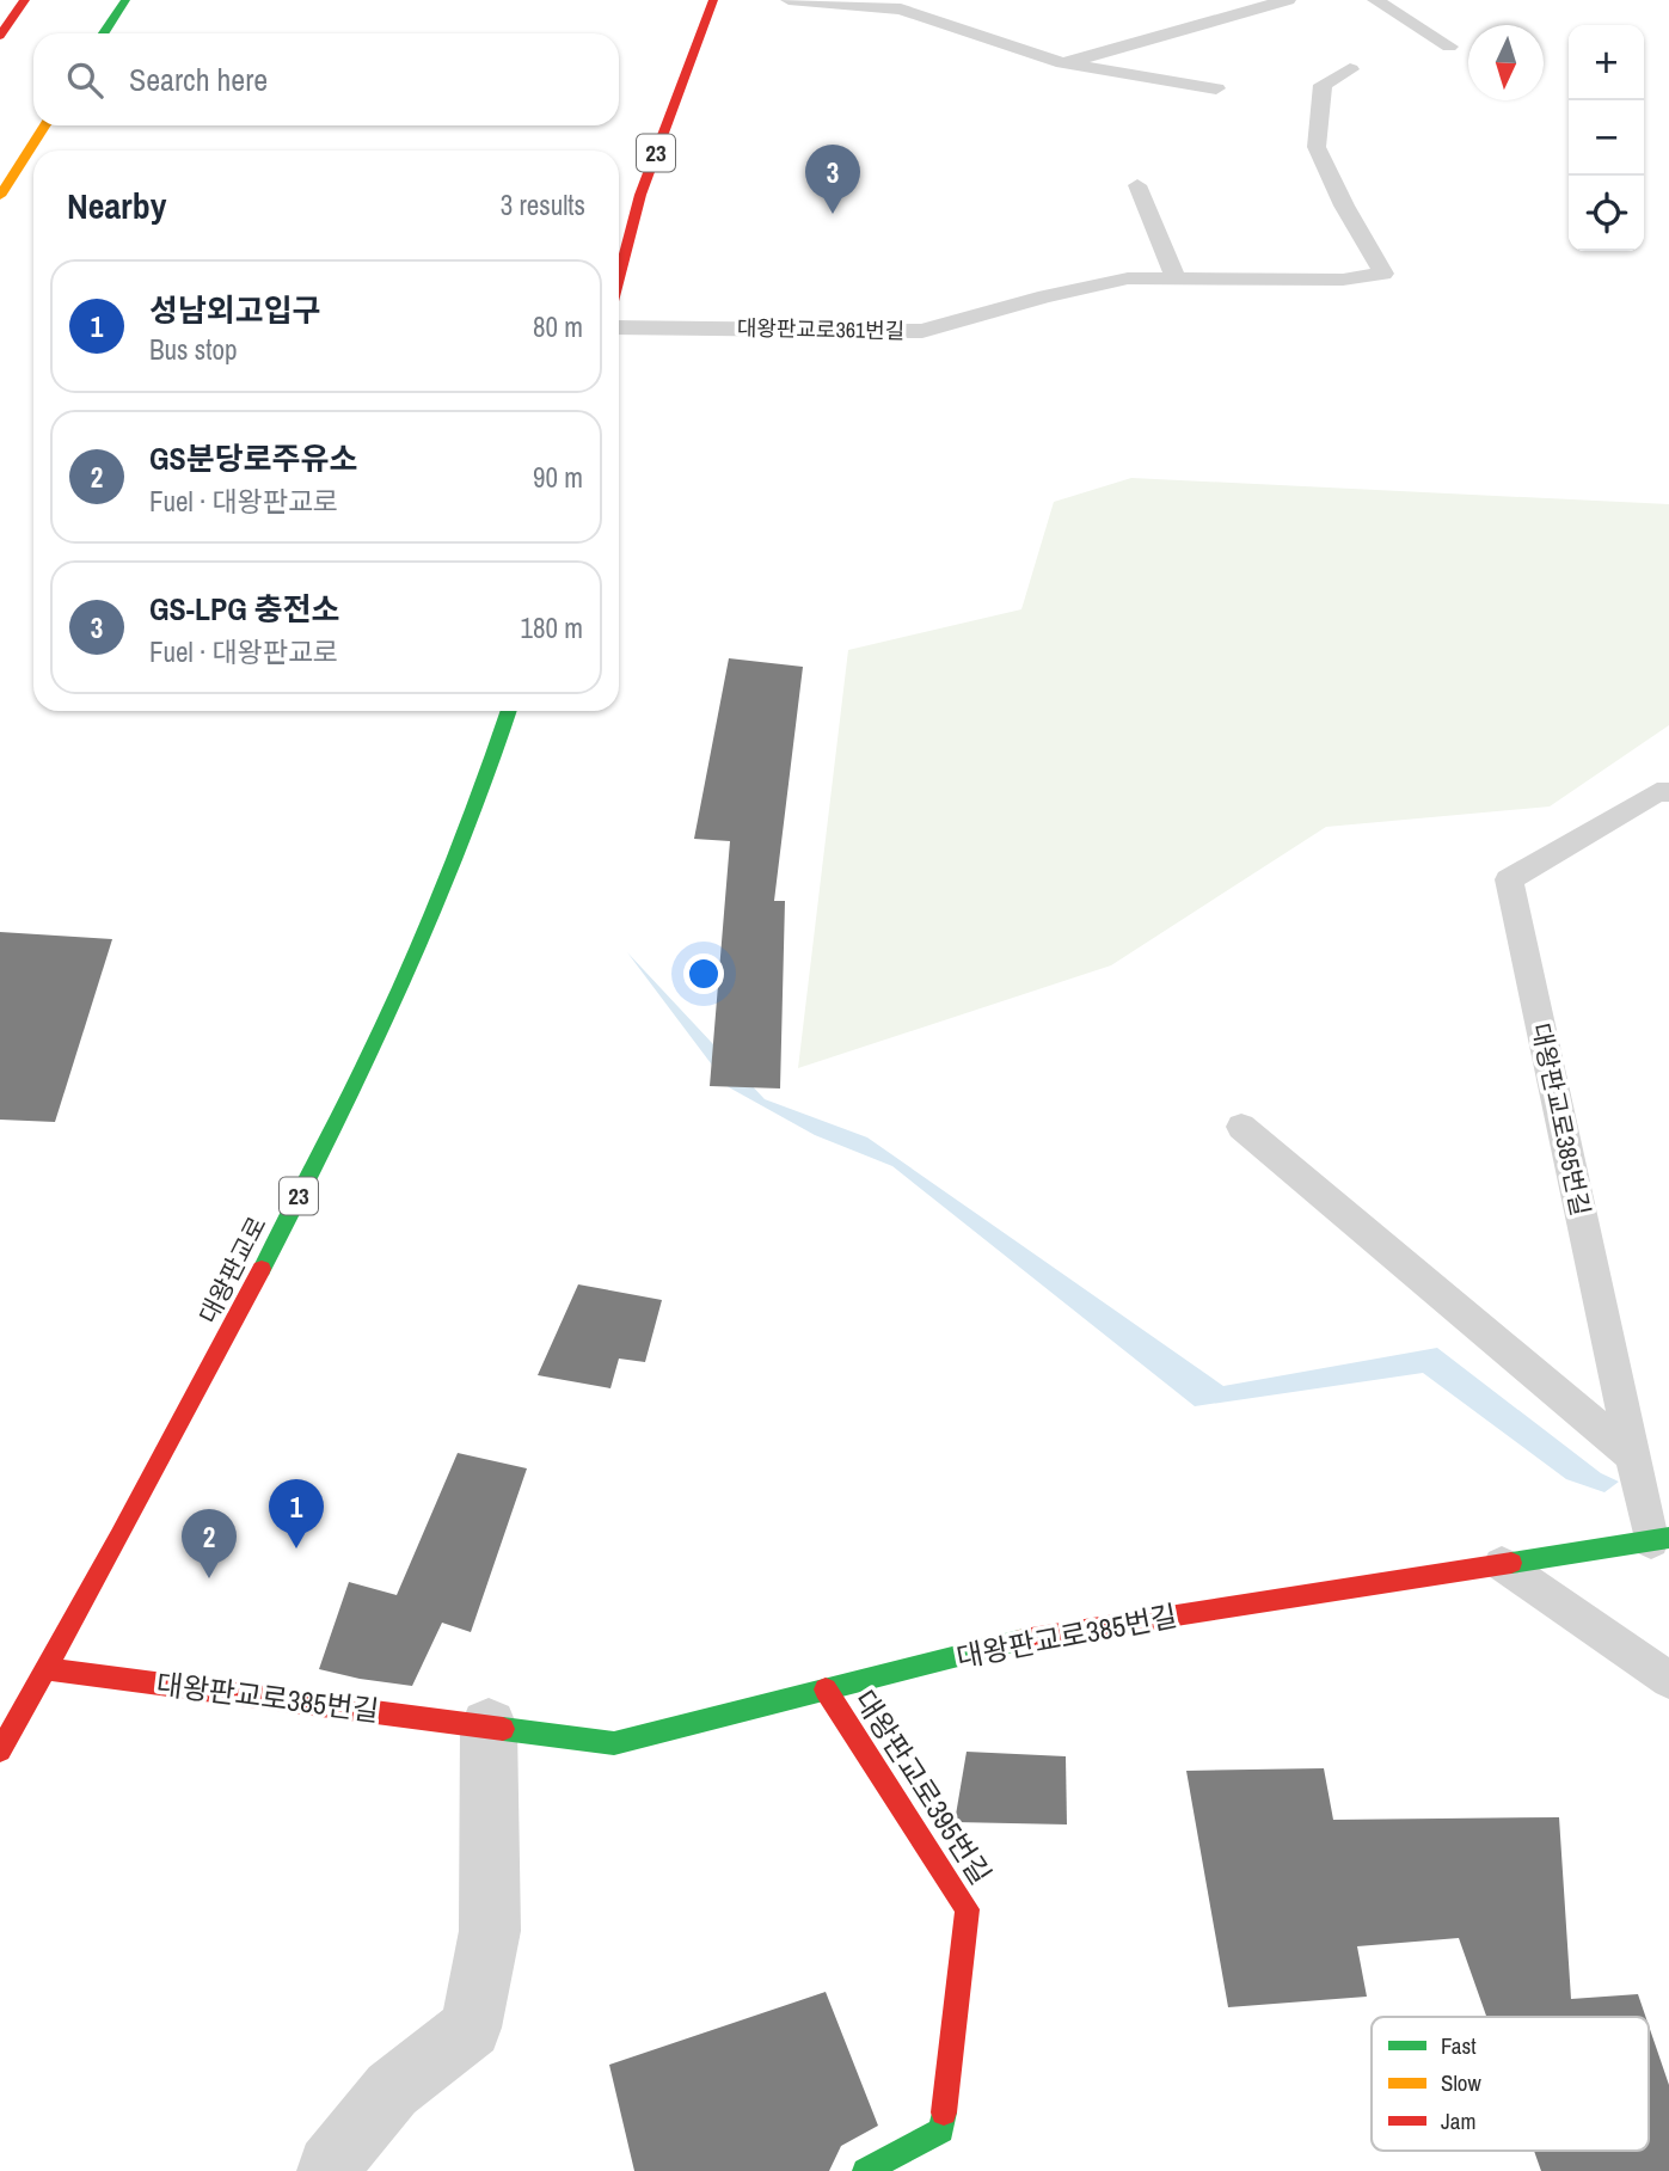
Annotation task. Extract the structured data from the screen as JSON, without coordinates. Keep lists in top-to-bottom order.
{
  "streets": {
    "main road": [
      "23",
      "대왕판교로385번길",
      "대왕판교로",
      "대왕판교로395번길"
    ],
    "lane": ["대왕판교로361번길"]
  },
  "crossings": [
    ["대왕판교로385번길", "대왕판교로"],
    ["대왕판교로385번길", "대왕판교로395번길"]
  ],
  "legend": ["Fast", "Slow", "Jam"],
  "north": "bottom",
  "page": {
    "map_buttons": ["+", "−"],
    "search": "Search here",
    "pins": ["3", "1", "2"],
    "heading": ["Nearby", "3 results"],
    "list": [
      {
        "mark": "1",
        "name": "성남외고입구",
        "note": "Bus stop",
        "value": "80 m"
      },
      {
        "mark": "2",
        "name": "GS분당로주유소",
        "note": "Fuel · 대왕판교로",
        "value": "90 m"
      },
      {
        "mark": "3",
        "name": "GS-LPG 충전소",
        "note": "Fuel · 대왕판교로",
        "value": "180 m"
      }
    ]
  }
}
